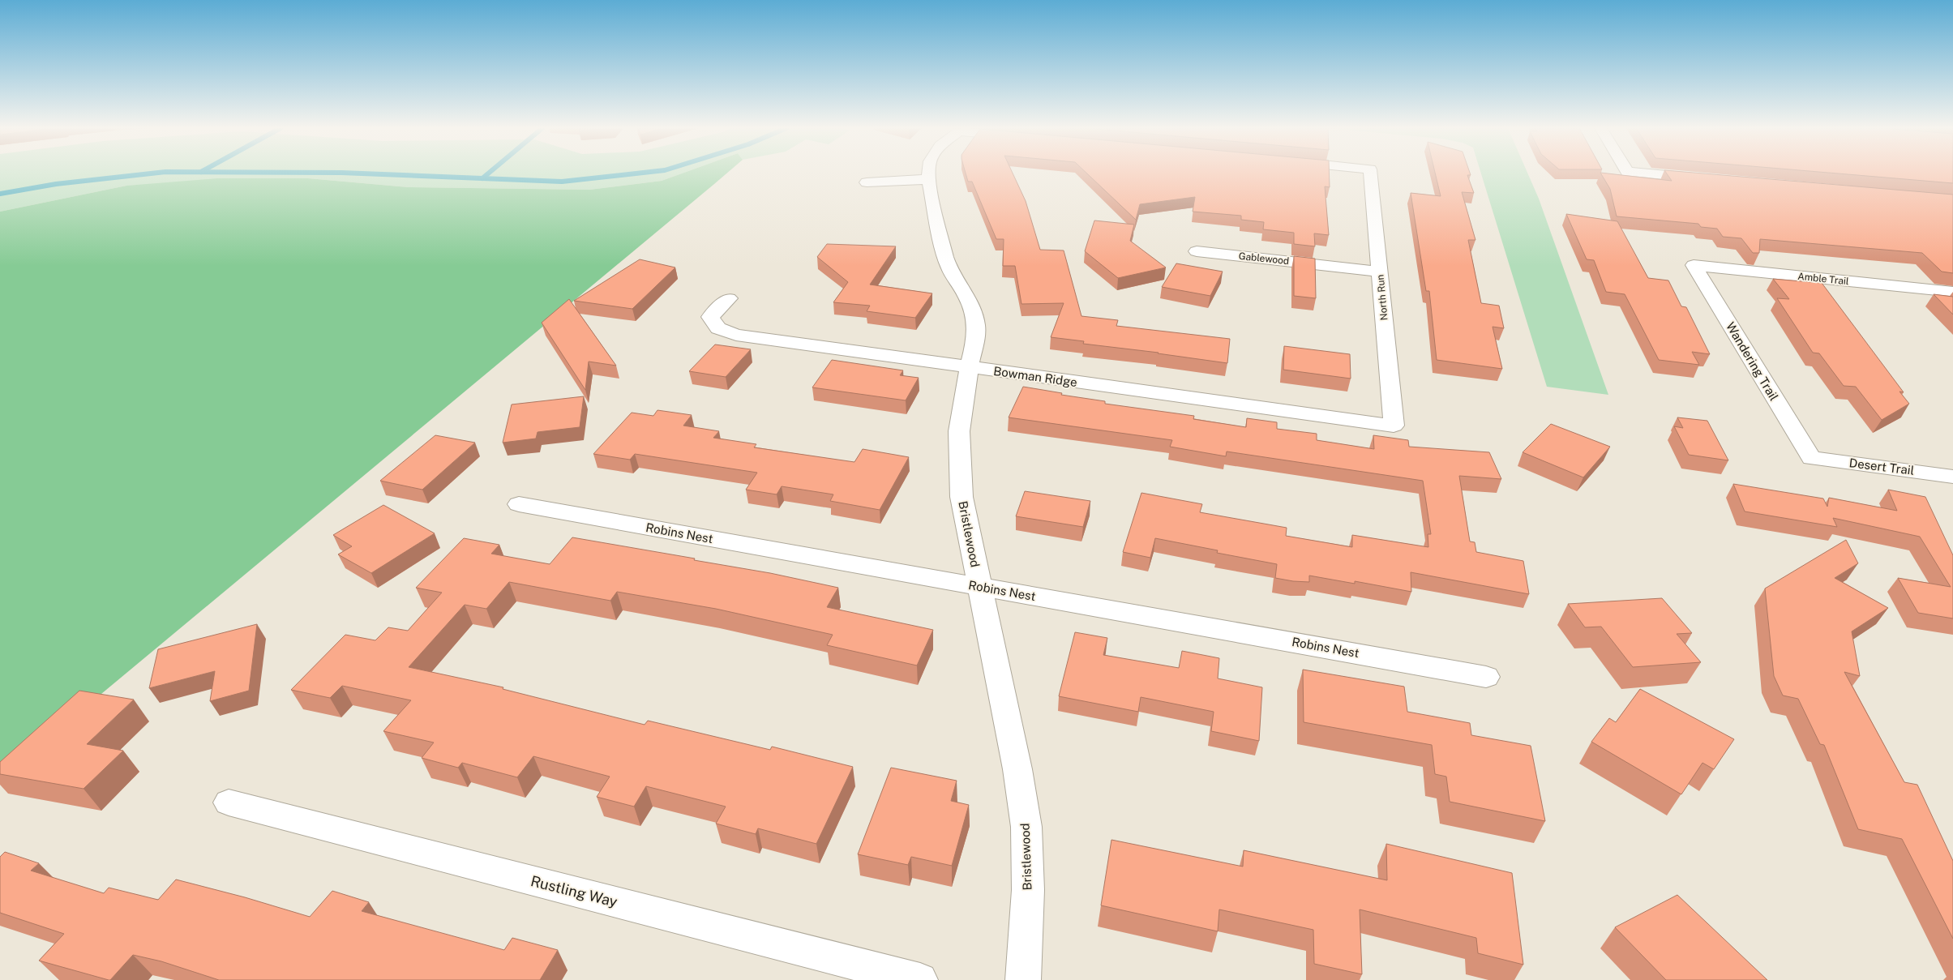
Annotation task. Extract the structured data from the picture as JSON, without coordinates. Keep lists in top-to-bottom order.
{
  "streets": {
    "street": [
      "Gablewood",
      "Amble Trail",
      "North Run",
      "Wandering Trail",
      "Bowman Ridge",
      "Desert Trail",
      "Robins Nest",
      "Bristlewood",
      "Rustling Way"
    ]
  },
  "crossings": [
    ["Gablewood", "North Run"],
    ["Amble Trail", "Wandering Trail"],
    ["North Run", "Bowman Ridge"],
    ["Wandering Trail", "Desert Trail"],
    ["Bowman Ridge", "Bristlewood"],
    ["Robins Nest", "Bristlewood"]
  ]
}
